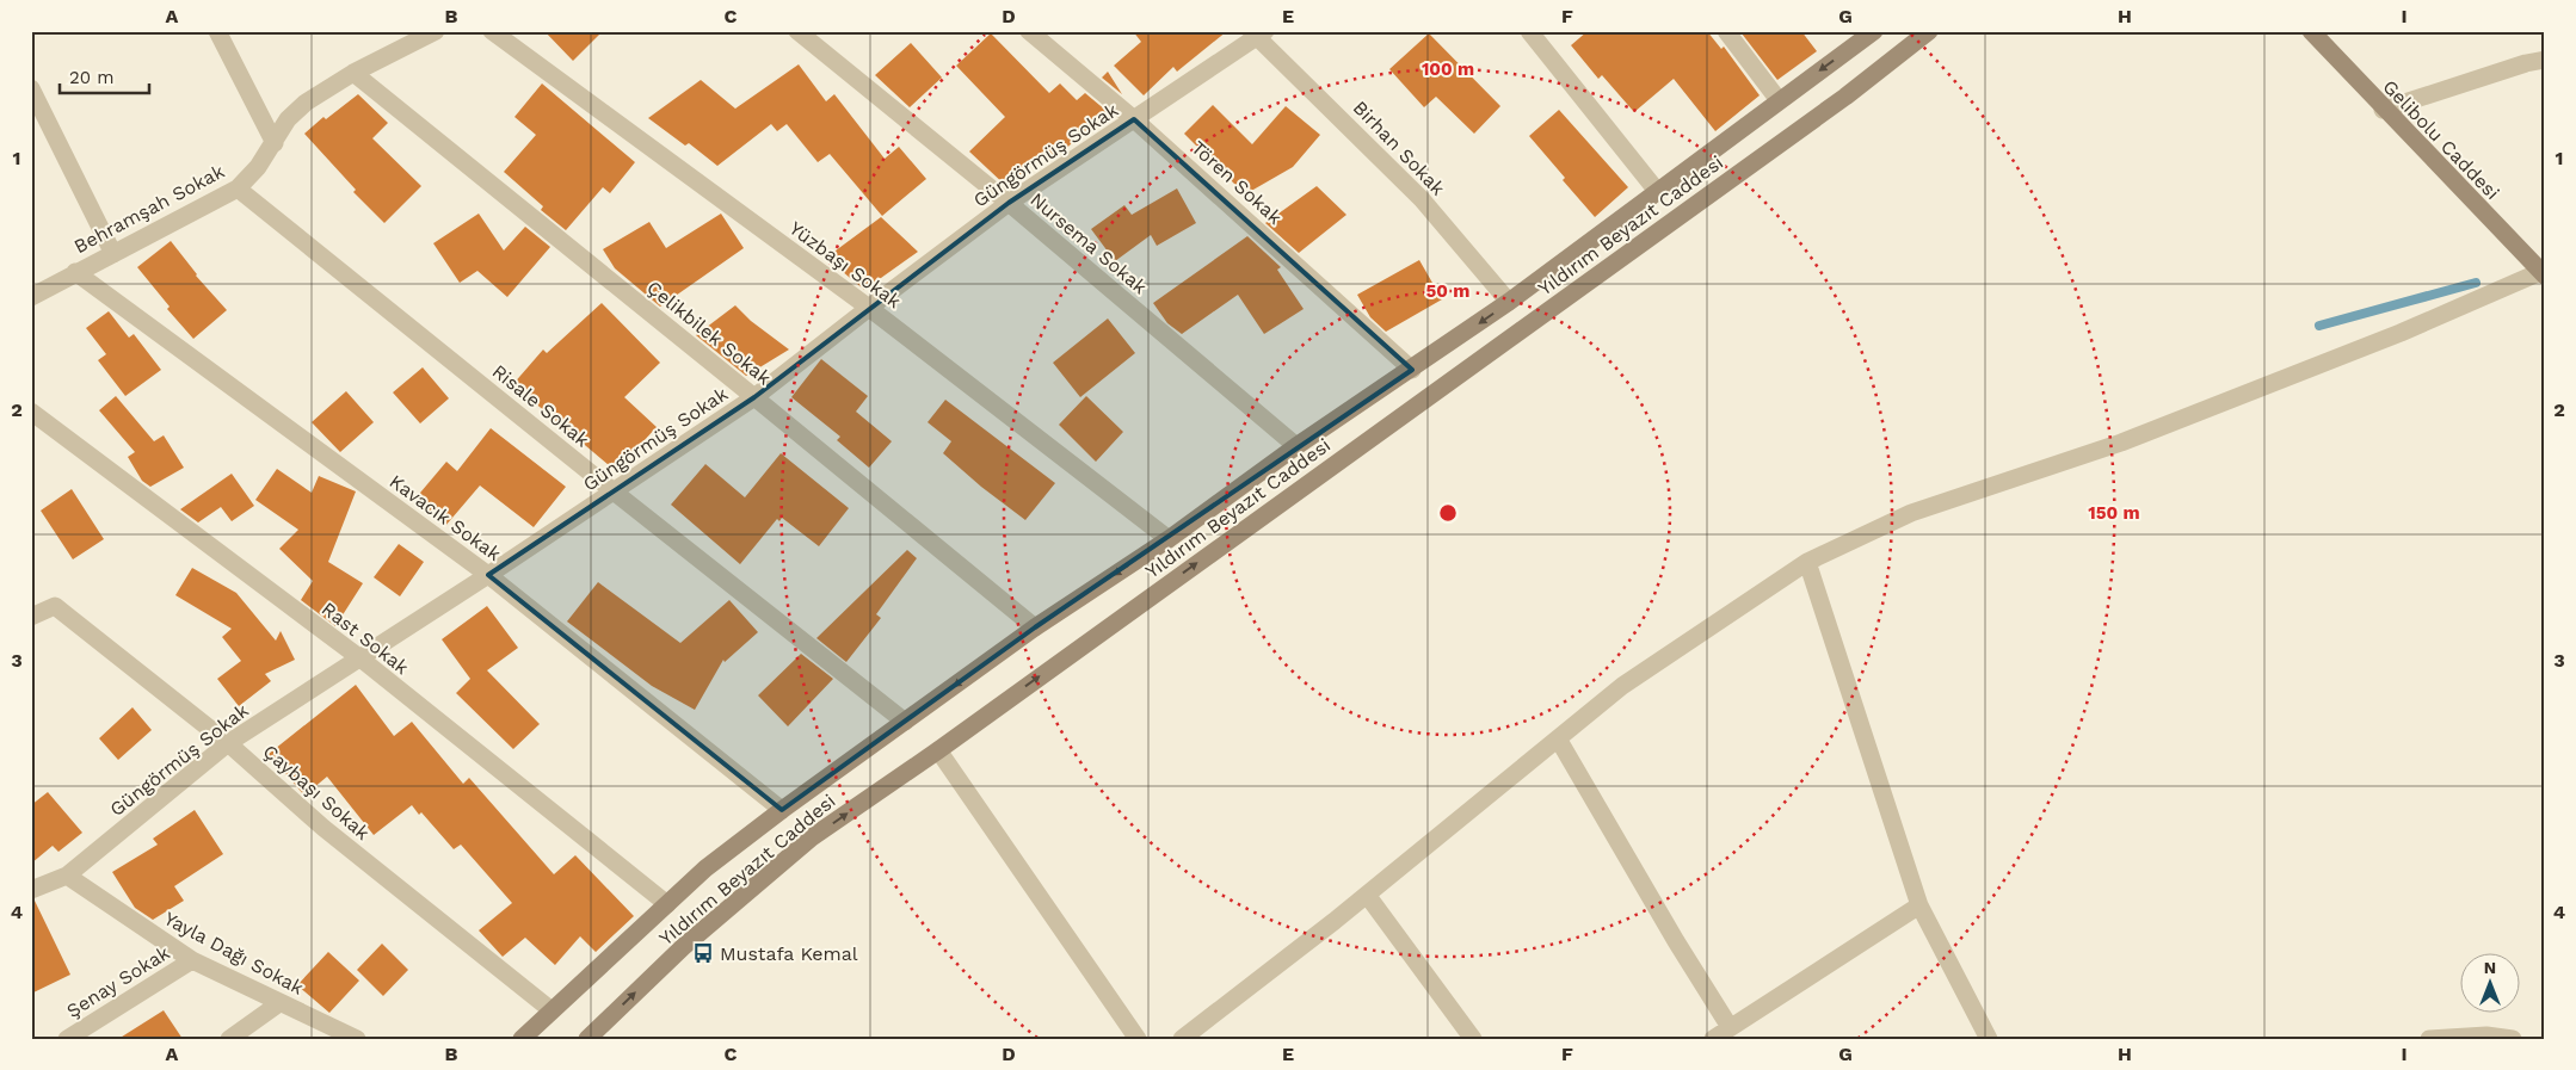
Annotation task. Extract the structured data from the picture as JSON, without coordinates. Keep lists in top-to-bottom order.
{
  "streets": {
    "main road": ["Gelibolu Caddesi", "Yıldırım Beyazıt Caddesi"],
    "street": [
      "Birhan Sokak",
      "Güngörmüş Sokak",
      "Tören Sokak",
      "Behramşah Sokak",
      "Nursema Sokak",
      "Yüzbaşı Sokak",
      "Çelikbilek Sokak",
      "Risale Sokak",
      "Kavacık Sokak",
      "Rast Sokak",
      "Çaybaşı Sokak",
      "Yayla Dağı Sokak",
      "Şenay Sokak"
    ]
  },
  "crossings": [
    ["Birhan Sokak", "Güngörmüş Sokak"],
    ["Güngörmüş Sokak", "Tören Sokak"],
    ["Güngörmüş Sokak", "Nursema Sokak"],
    ["Güngörmüş Sokak", "Yüzbaşı Sokak"],
    ["Güngörmüş Sokak", "Çelikbilek Sokak"],
    ["Güngörmüş Sokak", "Risale Sokak"],
    ["Güngörmüş Sokak", "Kavacık Sokak"],
    ["Güngörmüş Sokak", "Rast Sokak"],
    ["Güngörmüş Sokak", "Çaybaşı Sokak"],
    ["Güngörmüş Sokak", "Yayla Dağı Sokak"],
    ["Behramşah Sokak", "Çelikbilek Sokak"],
    ["Behramşah Sokak", "Risale Sokak"],
    ["Behramşah Sokak", "Kavacık Sokak"],
    ["Yayla Dağı Sokak", "Şenay Sokak"]
  ],
  "places": {
    "bus stop": ["Mustafa Kemal"]
  },
  "scale_bar": "20 m",
  "north": "top",
  "grid": {
    "columns": [
      "A",
      "B",
      "C",
      "D",
      "E",
      "F",
      "G",
      "H",
      "I"
    ],
    "rows": [
      "1",
      "2",
      "3",
      "4"
    ]
  },
  "rings": ["100 m", "50 m", "150 m"]
}
